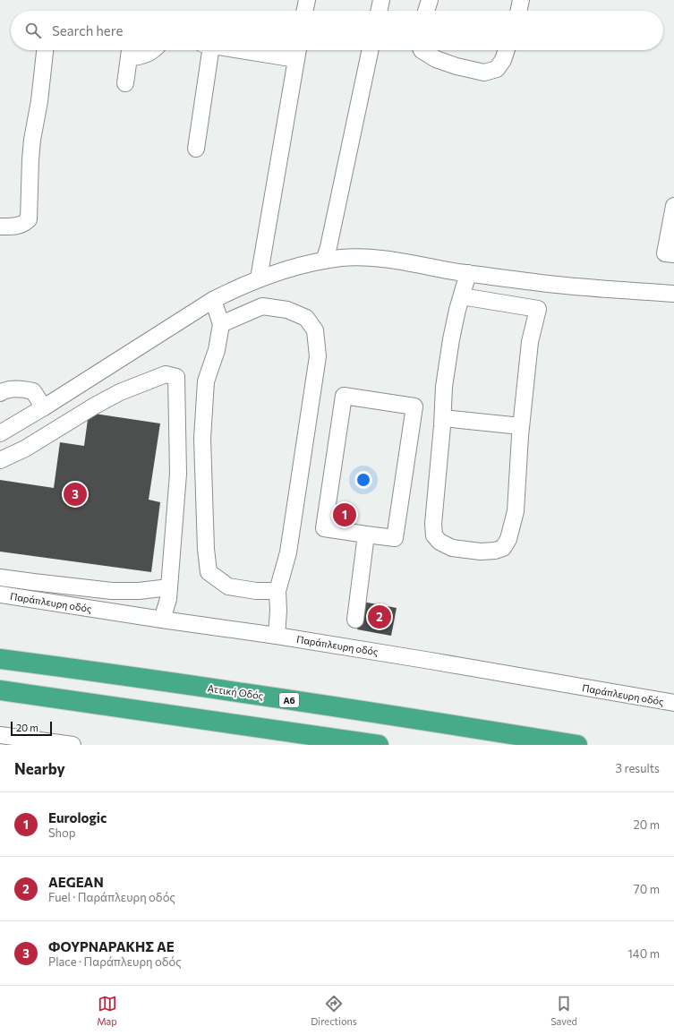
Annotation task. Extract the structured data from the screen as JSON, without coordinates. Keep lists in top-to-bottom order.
{
  "streets": {
    "highway": ["Αττική Οδός", "Α6"],
    "street": ["Παράπλευρη οδός"]
  },
  "scale_bar": "20 m",
  "page": {
    "search": "Search here",
    "pins": ["3", "1", "2"],
    "scale": "20 m",
    "heading": ["Nearby", "3 results"],
    "list": [
      {
        "mark": "1",
        "name": "Eurologic",
        "note": "Shop",
        "value": "20 m"
      },
      {
        "mark": "2",
        "name": "AEGEAN",
        "note": "Fuel · Παράπλευρη οδός",
        "value": "70 m"
      },
      {
        "mark": "3",
        "name": "ΦΟΥΡΝΑΡΑΚΗΣ ΑΕ",
        "note": "Place · Παράπλευρη οδός",
        "value": "140 m"
      }
    ],
    "nav": ["Map", "Directions", "Saved"]
  }
}
